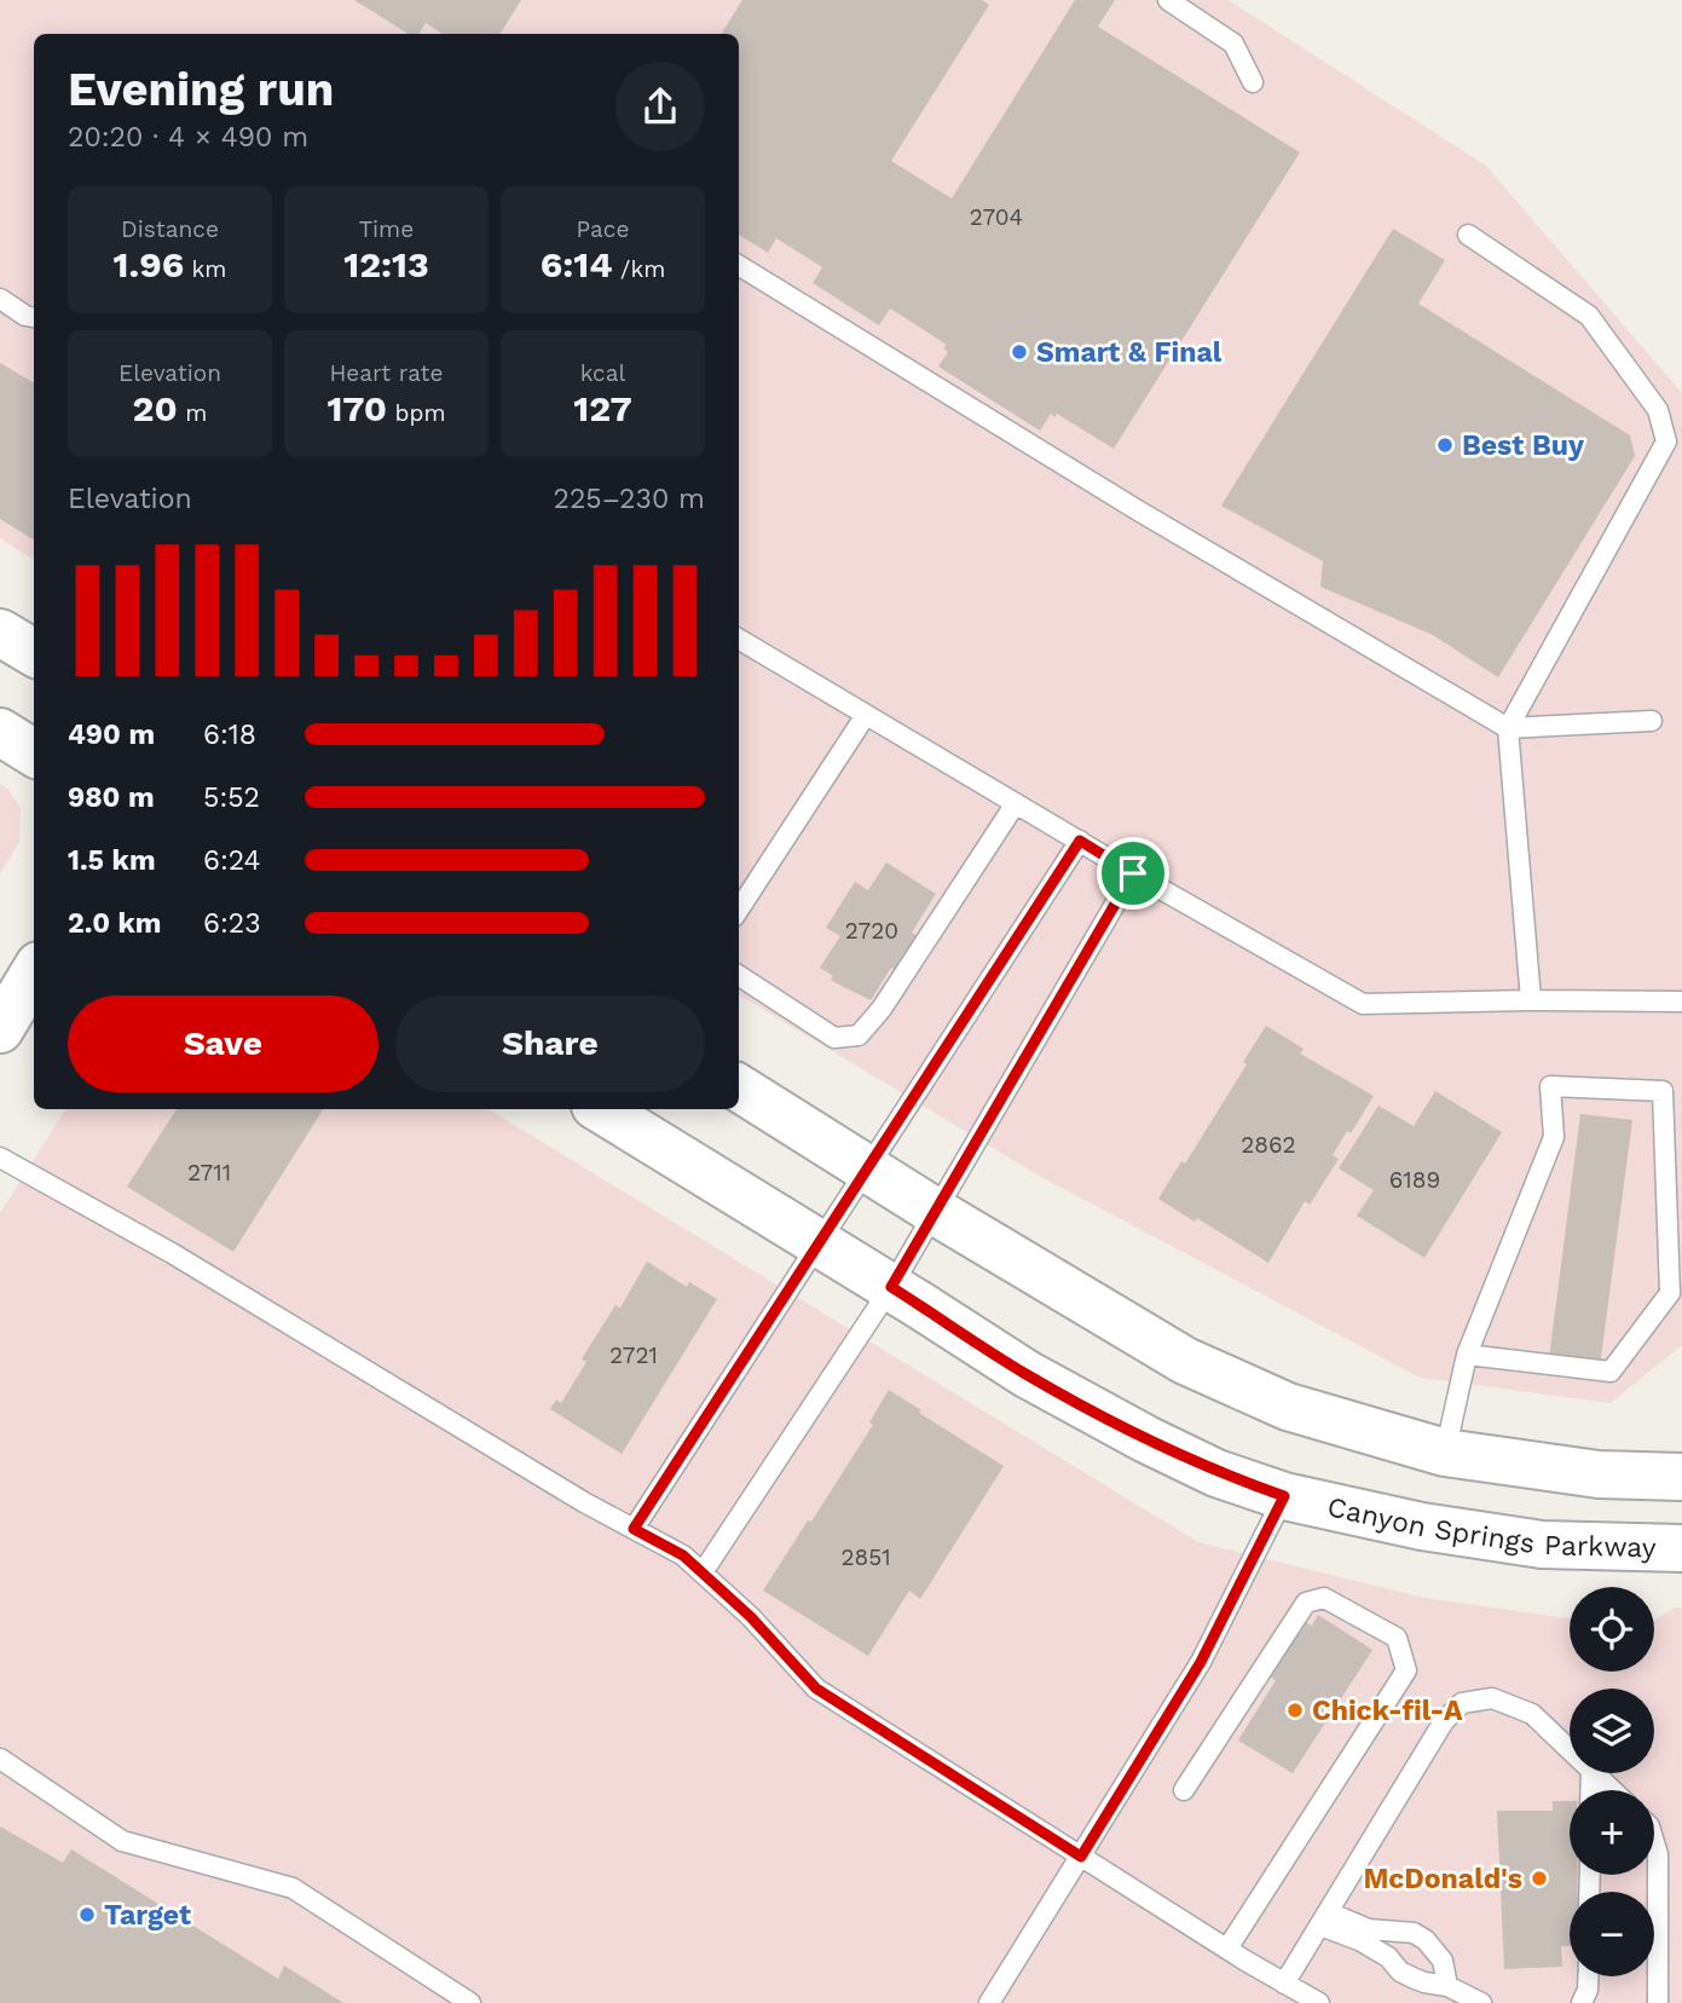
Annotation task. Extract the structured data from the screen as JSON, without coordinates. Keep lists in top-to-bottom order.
{
  "streets": {
    "street": ["Canyon Springs Parkway"]
  },
  "places": [
    "Smart & Final",
    "Best Buy",
    "Chick-fil-A",
    "McDonald's",
    "Target"
  ],
  "house_numbers": [
    "2704",
    "2720",
    "2862",
    "2711",
    "6189",
    "2721",
    "2851"
  ],
  "page": {
    "heading": ["Evening run", "20:20 · 4 × 490 m"],
    "stats": [
      ["Distance", "1.96 km"],
      ["Time", "12:13"],
      ["Pace", "6:14 /km"],
      ["Elevation", "20 m"],
      ["Heart rate", "170 bpm"],
      ["kcal", "127"]
    ],
    "chart": ["Elevation", "225–230 m"],
    "list": [
      {
        "name": "490 m",
        "note": "6:18"
      },
      {
        "name": "980 m",
        "note": "5:52"
      },
      {
        "name": "1.5 km",
        "note": "6:24"
      },
      {
        "name": "2.0 km",
        "note": "6:23"
      }
    ],
    "buttons": ["Save", "Share"],
    "map_buttons": ["+", "−"]
  }
}
